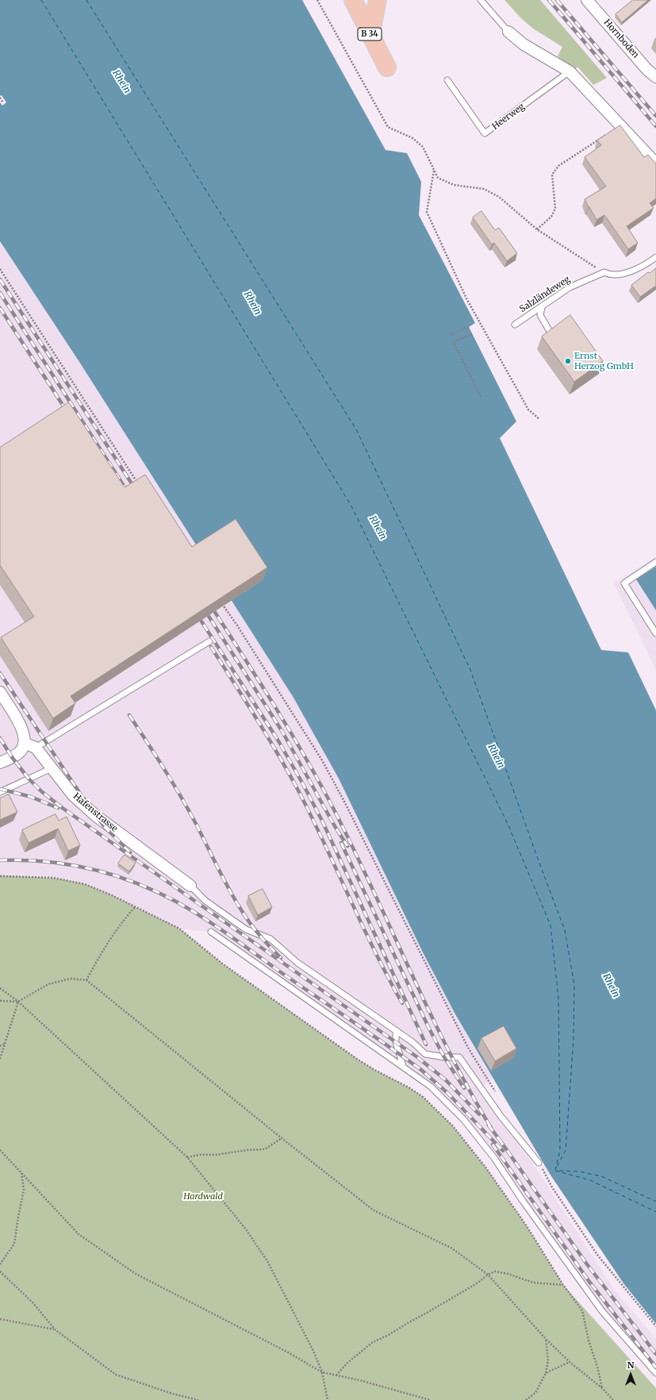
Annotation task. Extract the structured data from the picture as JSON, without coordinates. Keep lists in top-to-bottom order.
{
  "streets": {
    "main road": ["B 34"],
    "street": ["Hornboden", "Hafenstrasse"],
    "lane": ["Heerweg", "Salzländeweg"]
  },
  "water": ["Rhein"],
  "parks": ["Hardwald"],
  "places": ["Ernst Herzog GmbH"],
  "north": "top"
}
